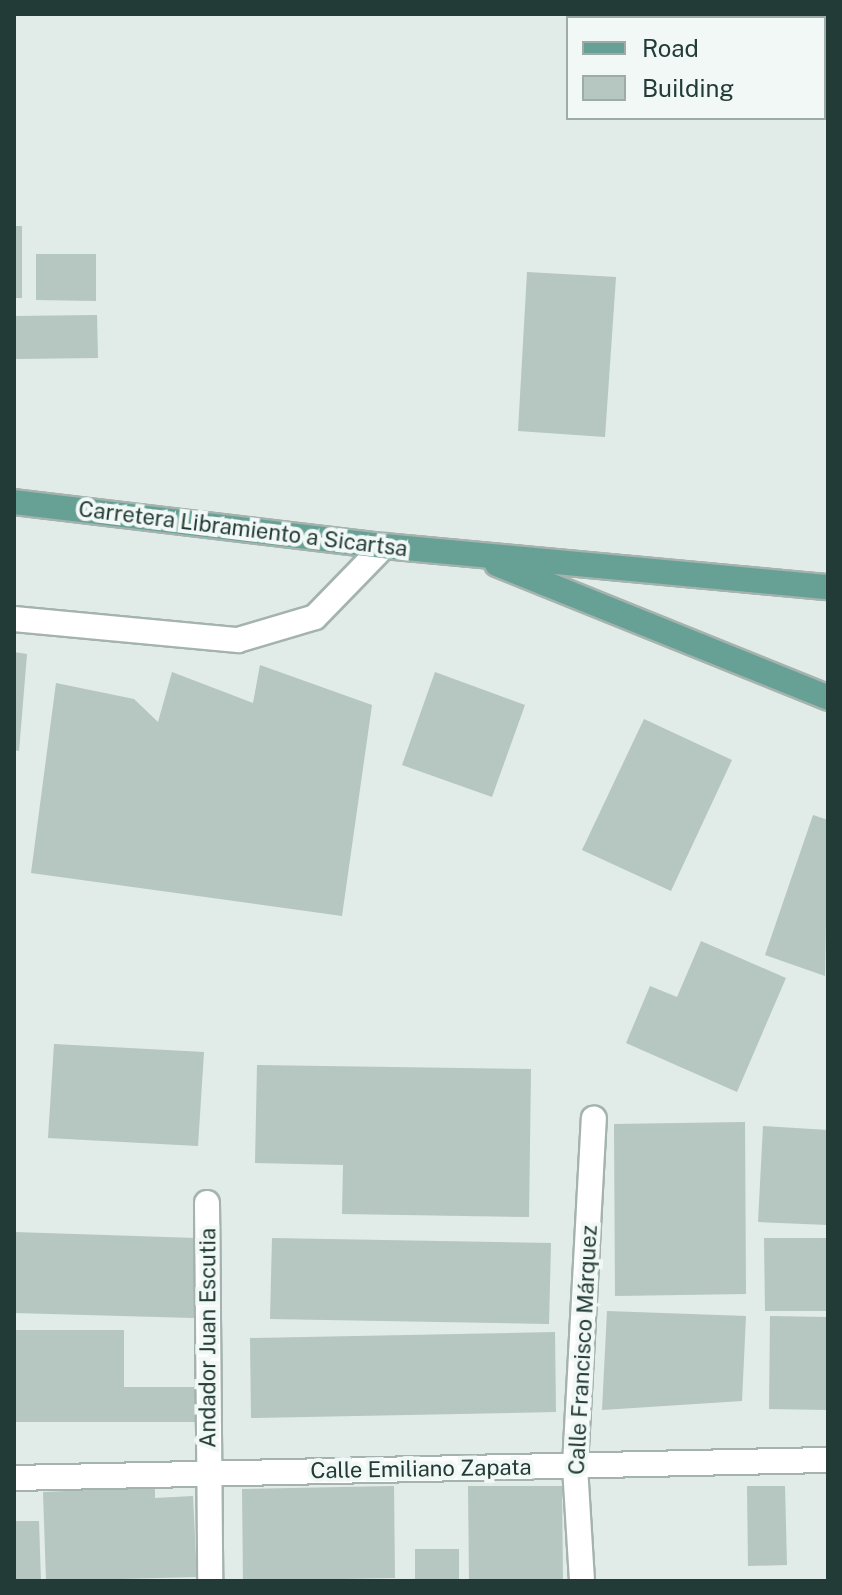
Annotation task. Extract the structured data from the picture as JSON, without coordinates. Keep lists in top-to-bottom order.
{
  "streets": {
    "main road": ["Carretera Libramiento a Sicartsa"],
    "street": ["Andador Juan Escutia", "Calle Francisco Márquez", "Calle Emiliano Zapata"]
  },
  "crossings": [
    ["Andador Juan Escutia", "Calle Emiliano Zapata"],
    ["Calle Francisco Márquez", "Calle Emiliano Zapata"]
  ],
  "legend": ["Road", "Building"]
}
